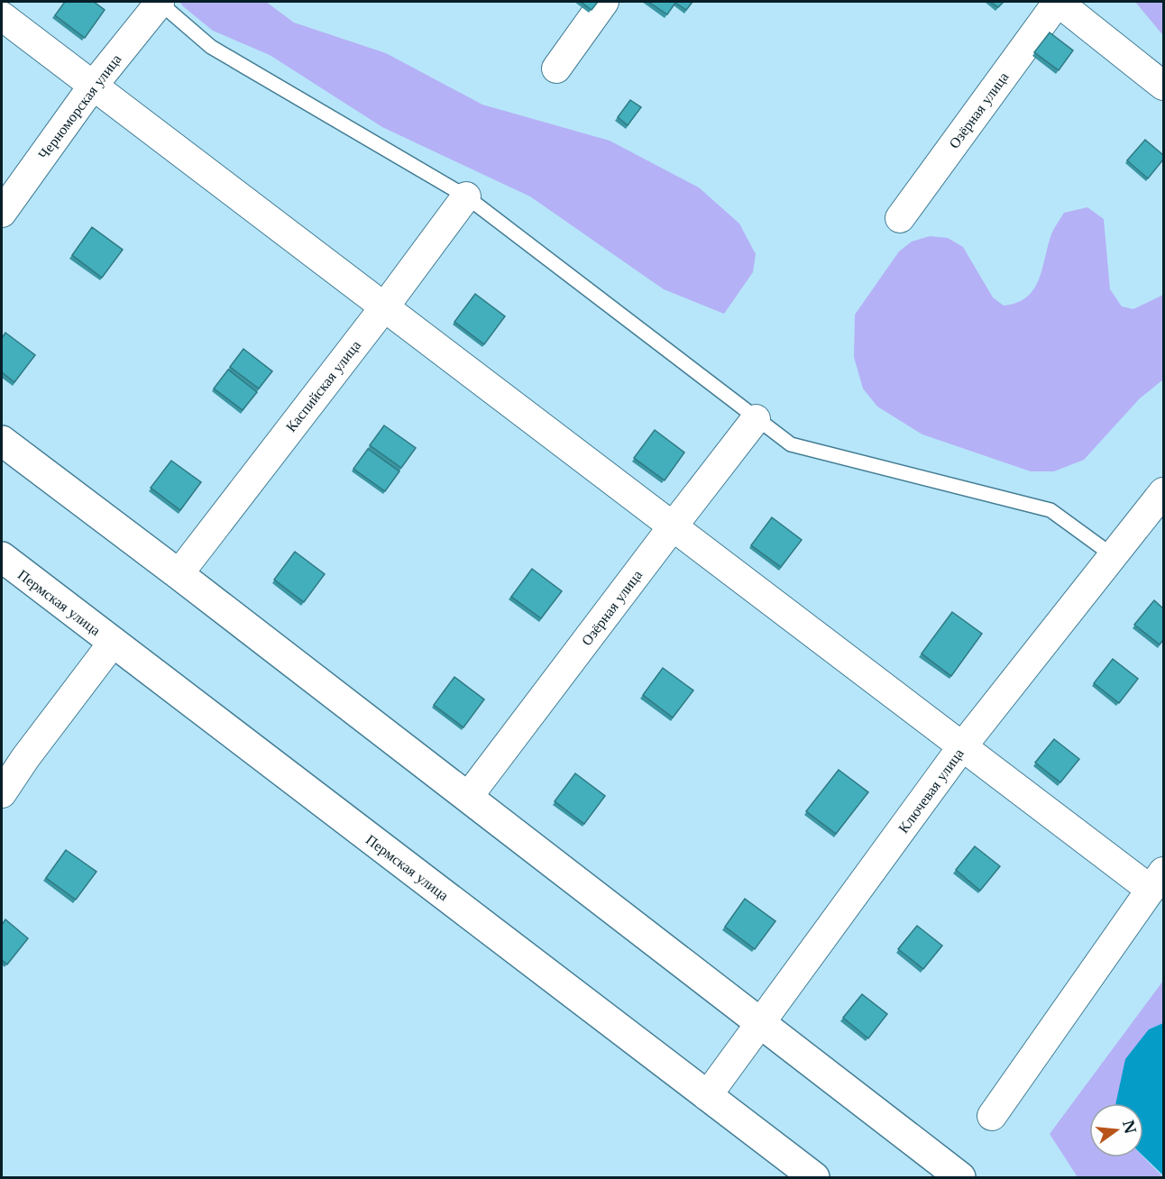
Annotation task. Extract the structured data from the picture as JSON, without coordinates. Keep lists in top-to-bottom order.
{
  "streets": {
    "street": [
      "Черноморская улица",
      "Озёрная улица",
      "Каспийская улица",
      "Пермская улица",
      "Ключевая улица"
    ]
  },
  "crossings": [
    ["Пермская улица", "Ключевая улица"]
  ],
  "north": "right"
}
